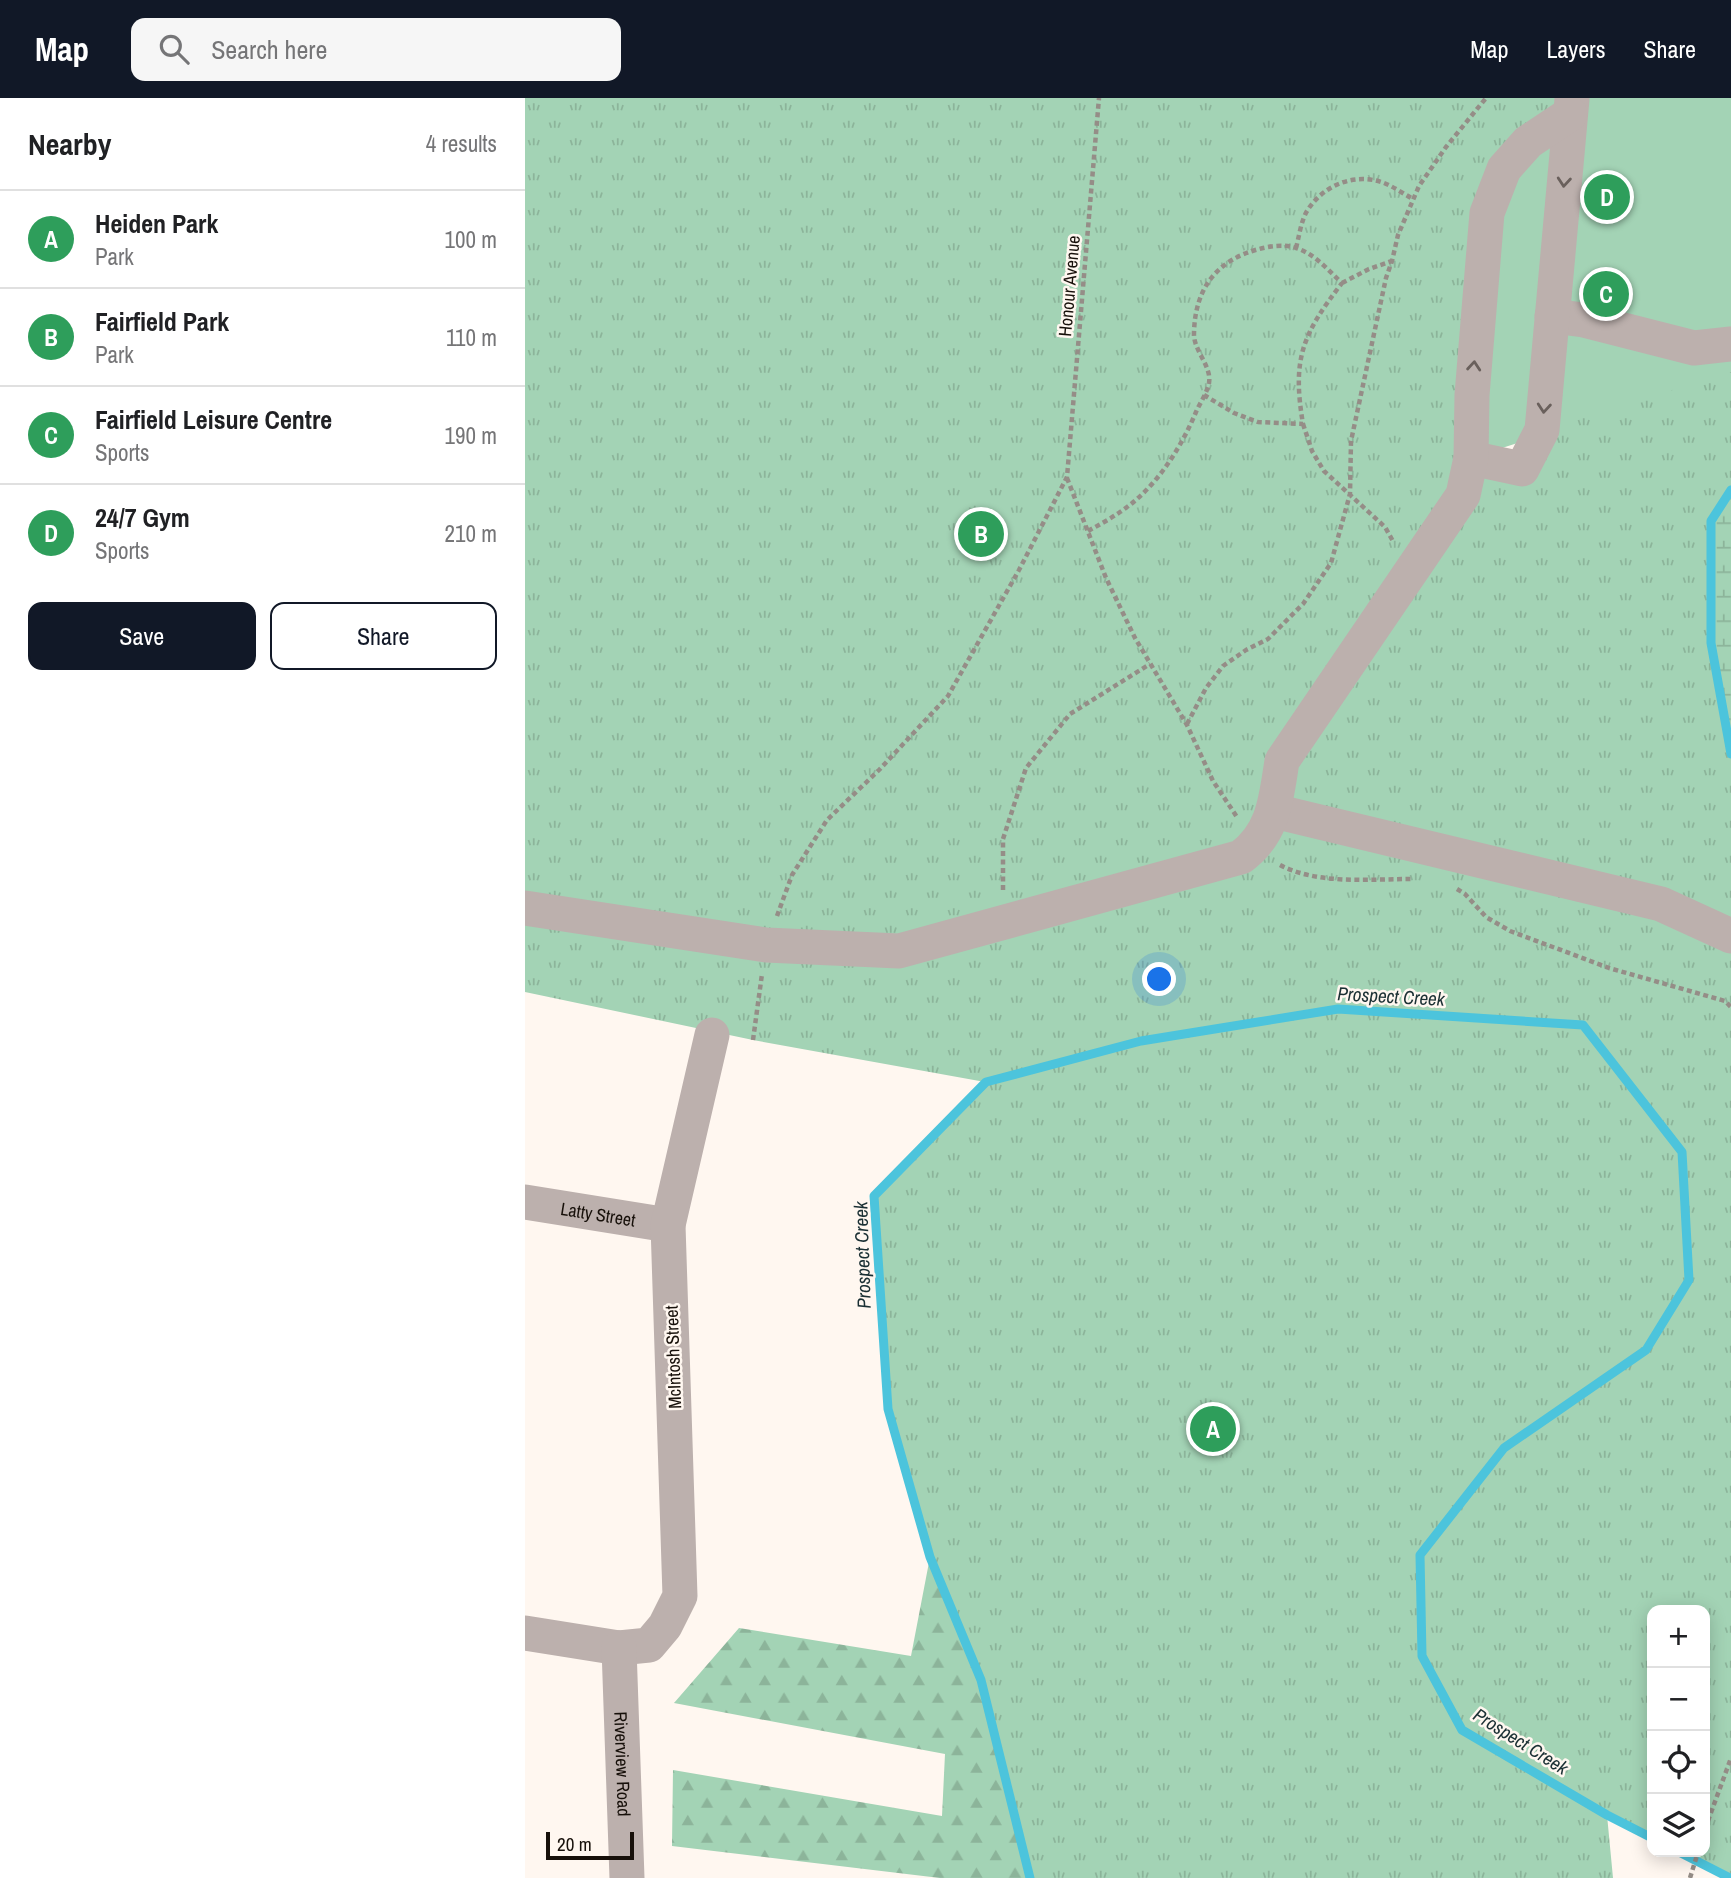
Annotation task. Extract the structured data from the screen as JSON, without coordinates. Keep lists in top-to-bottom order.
{
  "streets": {
    "street": ["Latty Street", "McIntosh Street", "Riverview Road"],
    "path": ["Honour Avenue"]
  },
  "crossings": [
    ["Latty Street", "McIntosh Street"],
    ["McIntosh Street", "Riverview Road"]
  ],
  "water": ["Prospect Creek"],
  "scale_bar": "20 m",
  "page": {
    "header": "Map",
    "search": "Search here",
    "nav": ["Map", "Layers", "Share"],
    "heading": ["Nearby", "4 results"],
    "pins": [
      "D",
      "C",
      "B",
      "A"
    ],
    "list": [
      {
        "mark": "A",
        "name": "Heiden Park",
        "note": "Park",
        "value": "100 m"
      },
      {
        "mark": "B",
        "name": "Fairfield Park",
        "note": "Park",
        "value": "110 m"
      },
      {
        "mark": "C",
        "name": "Fairfield Leisure Centre",
        "note": "Sports",
        "value": "190 m"
      },
      {
        "mark": "D",
        "name": "24/7 Gym",
        "note": "Sports",
        "value": "210 m"
      }
    ],
    "buttons": ["Save", "Share"],
    "map_buttons": ["+", "−"],
    "scale": "20 m"
  }
}
